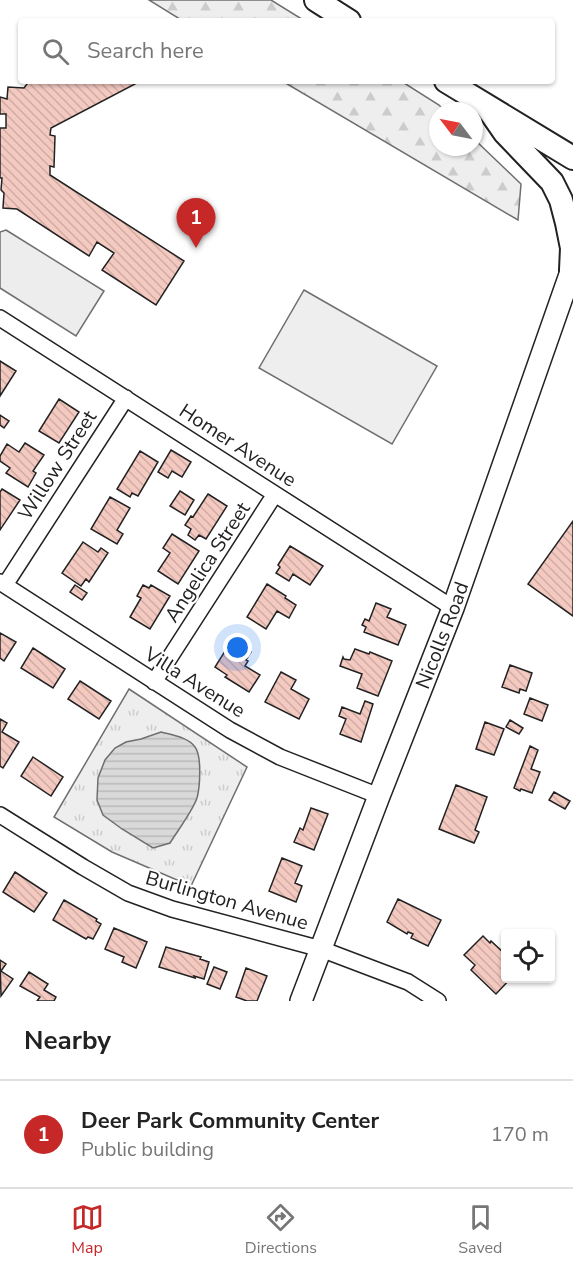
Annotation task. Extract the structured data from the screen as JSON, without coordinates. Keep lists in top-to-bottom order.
{
  "streets": {
    "street": [
      "Homer Avenue",
      "Willow Street",
      "Angelica Street",
      "Nicolls Road",
      "Villa Avenue",
      "Burlington Avenue"
    ]
  },
  "crossings": [
    ["Homer Avenue", "Willow Street"],
    ["Homer Avenue", "Angelica Street"],
    ["Homer Avenue", "Nicolls Road"],
    ["Willow Street", "Villa Avenue"],
    ["Angelica Street", "Villa Avenue"],
    ["Nicolls Road", "Villa Avenue"],
    ["Nicolls Road", "Burlington Avenue"]
  ],
  "north": "top left",
  "page": {
    "search": "Search here",
    "pins": "1",
    "heading": "Nearby",
    "list": [
      {
        "mark": "1",
        "name": "Deer Park Community Center",
        "note": "Public building",
        "value": "170 m"
      }
    ],
    "nav": ["Map", "Directions", "Saved"]
  }
}
